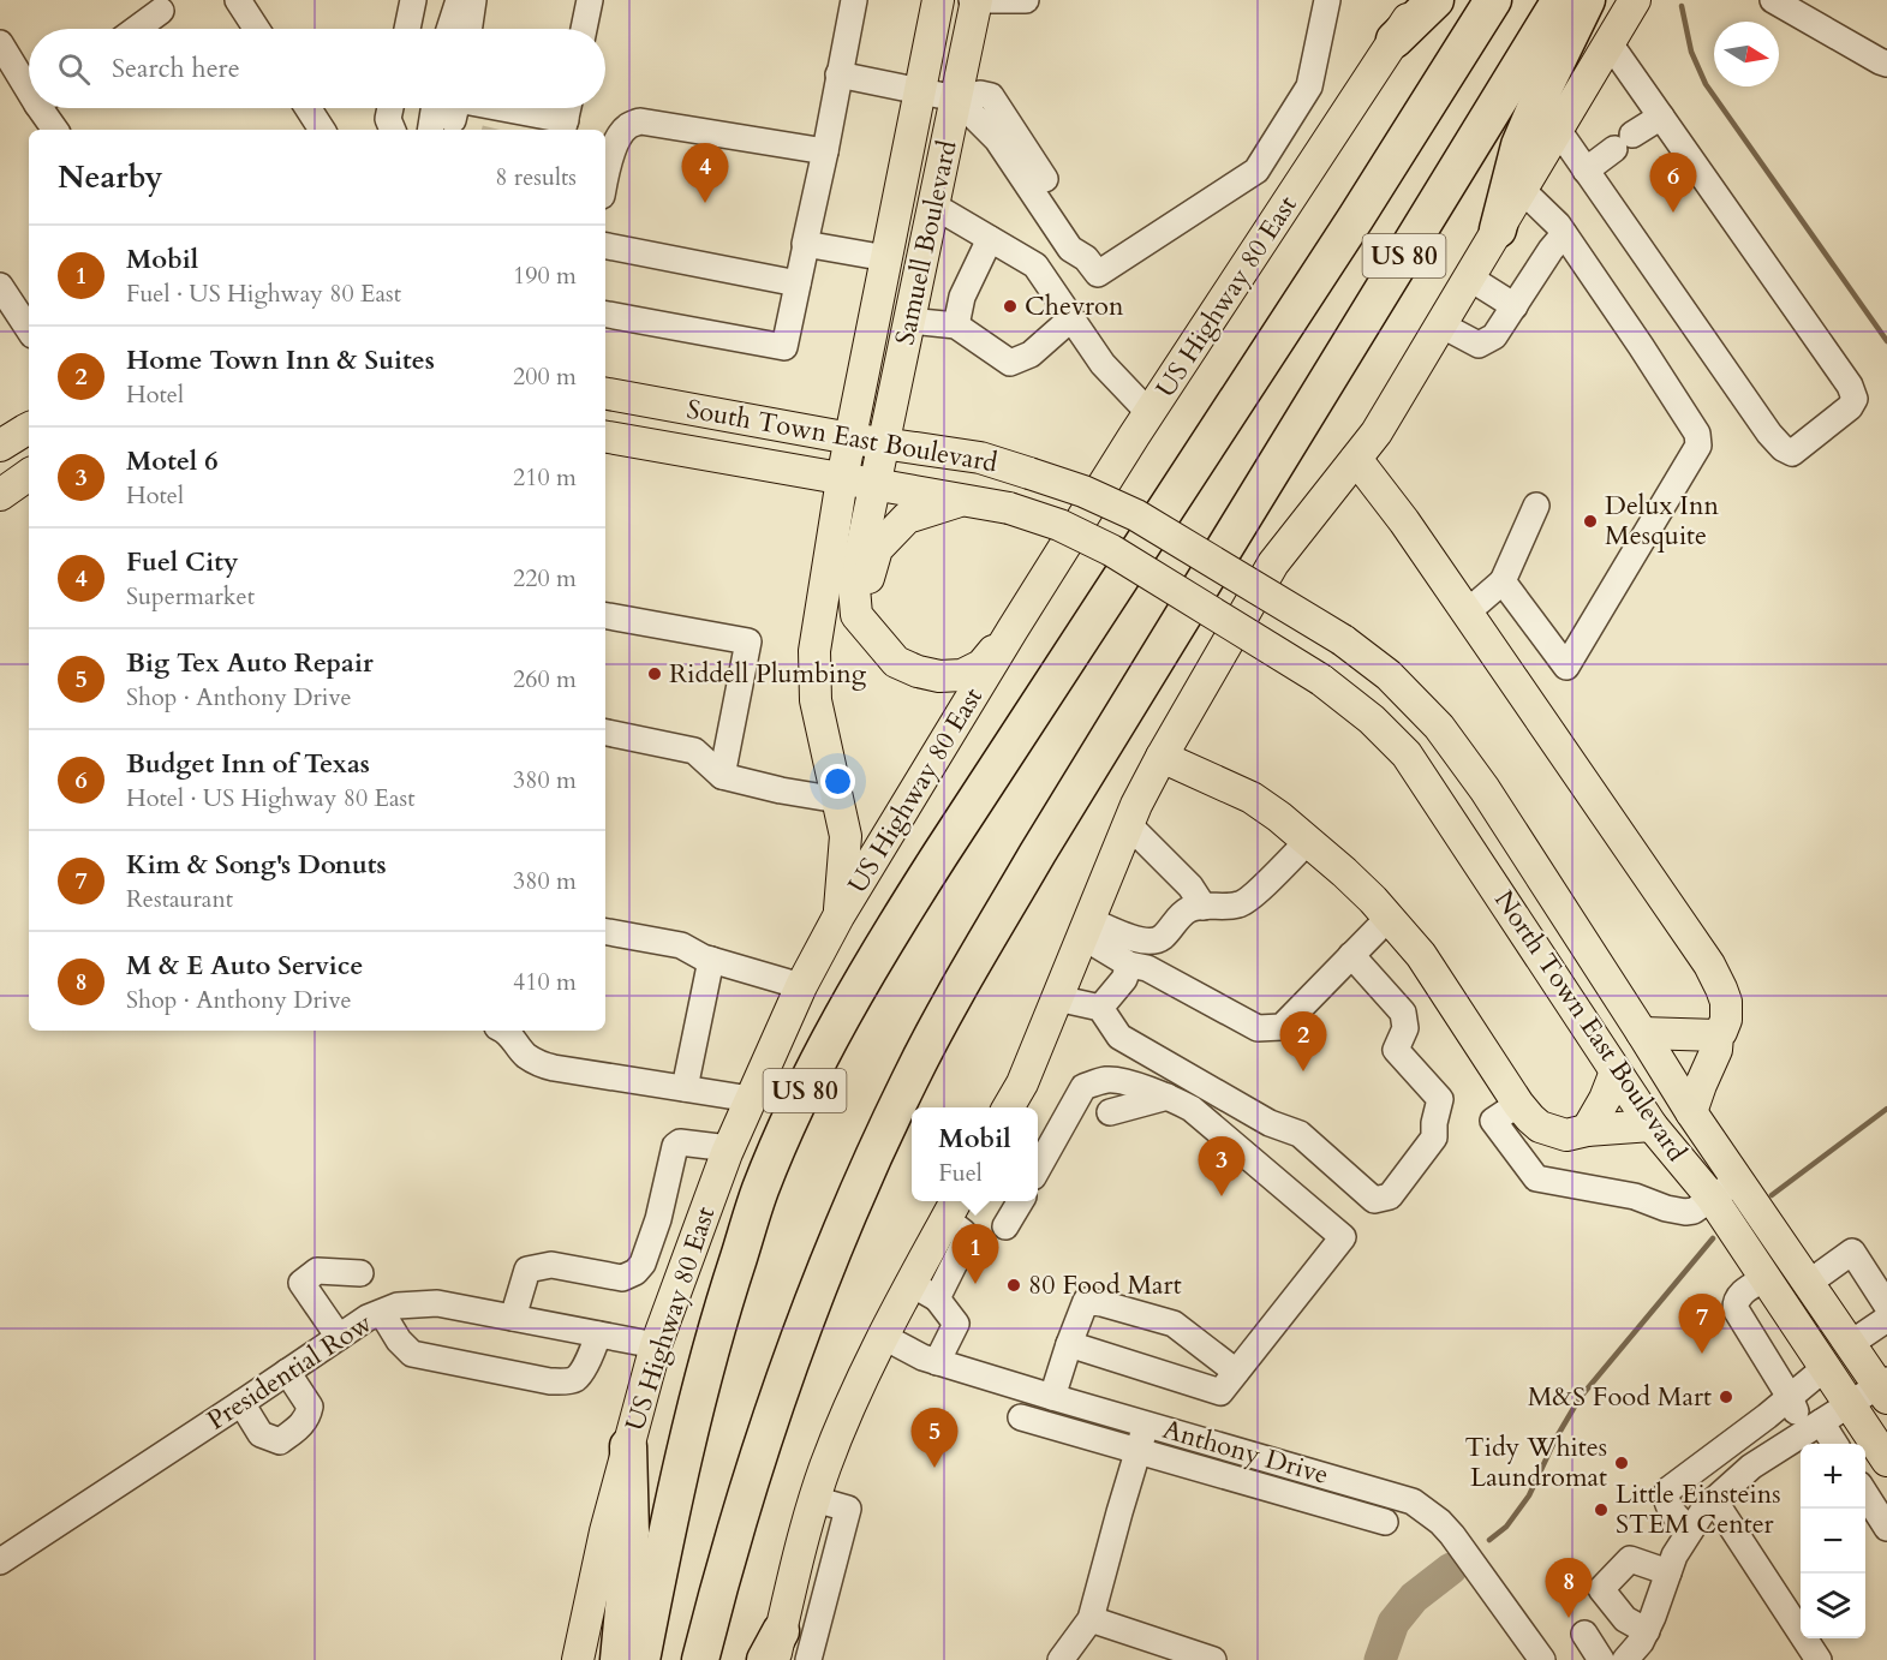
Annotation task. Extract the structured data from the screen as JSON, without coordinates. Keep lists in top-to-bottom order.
{
  "streets": {
    "highway": ["US 80"],
    "main road": [
      "Samuell Boulevard",
      "US Highway 80 East",
      "South Town East Boulevard",
      "North Town East Boulevard"
    ],
    "street": ["Presidential Row", "Anthony Drive"]
  },
  "crossings": [
    ["Samuell Boulevard", "US Highway 80 East"],
    ["Samuell Boulevard", "South Town East Boulevard"],
    ["US Highway 80 East", "Presidential Row"],
    ["South Town East Boulevard", "North Town East Boulevard"]
  ],
  "places": [
    "Chevron",
    "Delux Inn Mesquite",
    "Riddell Plumbing",
    "80 Food Mart",
    "M&S Food Mart",
    "Tidy Whites Laundromat",
    "Little Einsteins STEM Center"
  ],
  "north": "right",
  "page": {
    "search": "Search here",
    "heading": ["Nearby", "8 results"],
    "pins": [
      "4",
      "6",
      "2",
      "3",
      "1",
      "7",
      "5",
      "8"
    ],
    "list": [
      {
        "mark": "1",
        "name": "Mobil",
        "note": "Fuel · US Highway 80 East",
        "value": "190 m"
      },
      {
        "mark": "2",
        "name": "Home Town Inn & Suites",
        "note": "Hotel",
        "value": "200 m"
      },
      {
        "mark": "3",
        "name": "Motel 6",
        "note": "Hotel",
        "value": "210 m"
      },
      {
        "mark": "4",
        "name": "Fuel City",
        "note": "Supermarket",
        "value": "220 m"
      },
      {
        "mark": "5",
        "name": "Big Tex Auto Repair",
        "note": "Shop · Anthony Drive",
        "value": "260 m"
      },
      {
        "mark": "6",
        "name": "Budget Inn of Texas",
        "note": "Hotel · US Highway 80 East",
        "value": "380 m"
      },
      {
        "mark": "7",
        "name": "Kim & Song's Donuts",
        "note": "Restaurant",
        "value": "380 m"
      },
      {
        "mark": "8",
        "name": "M & E Auto Service",
        "note": "Shop · Anthony Drive",
        "value": "410 m"
      }
    ],
    "popup": ["Mobil", "Fuel"],
    "map_buttons": ["+", "−"]
  }
}
